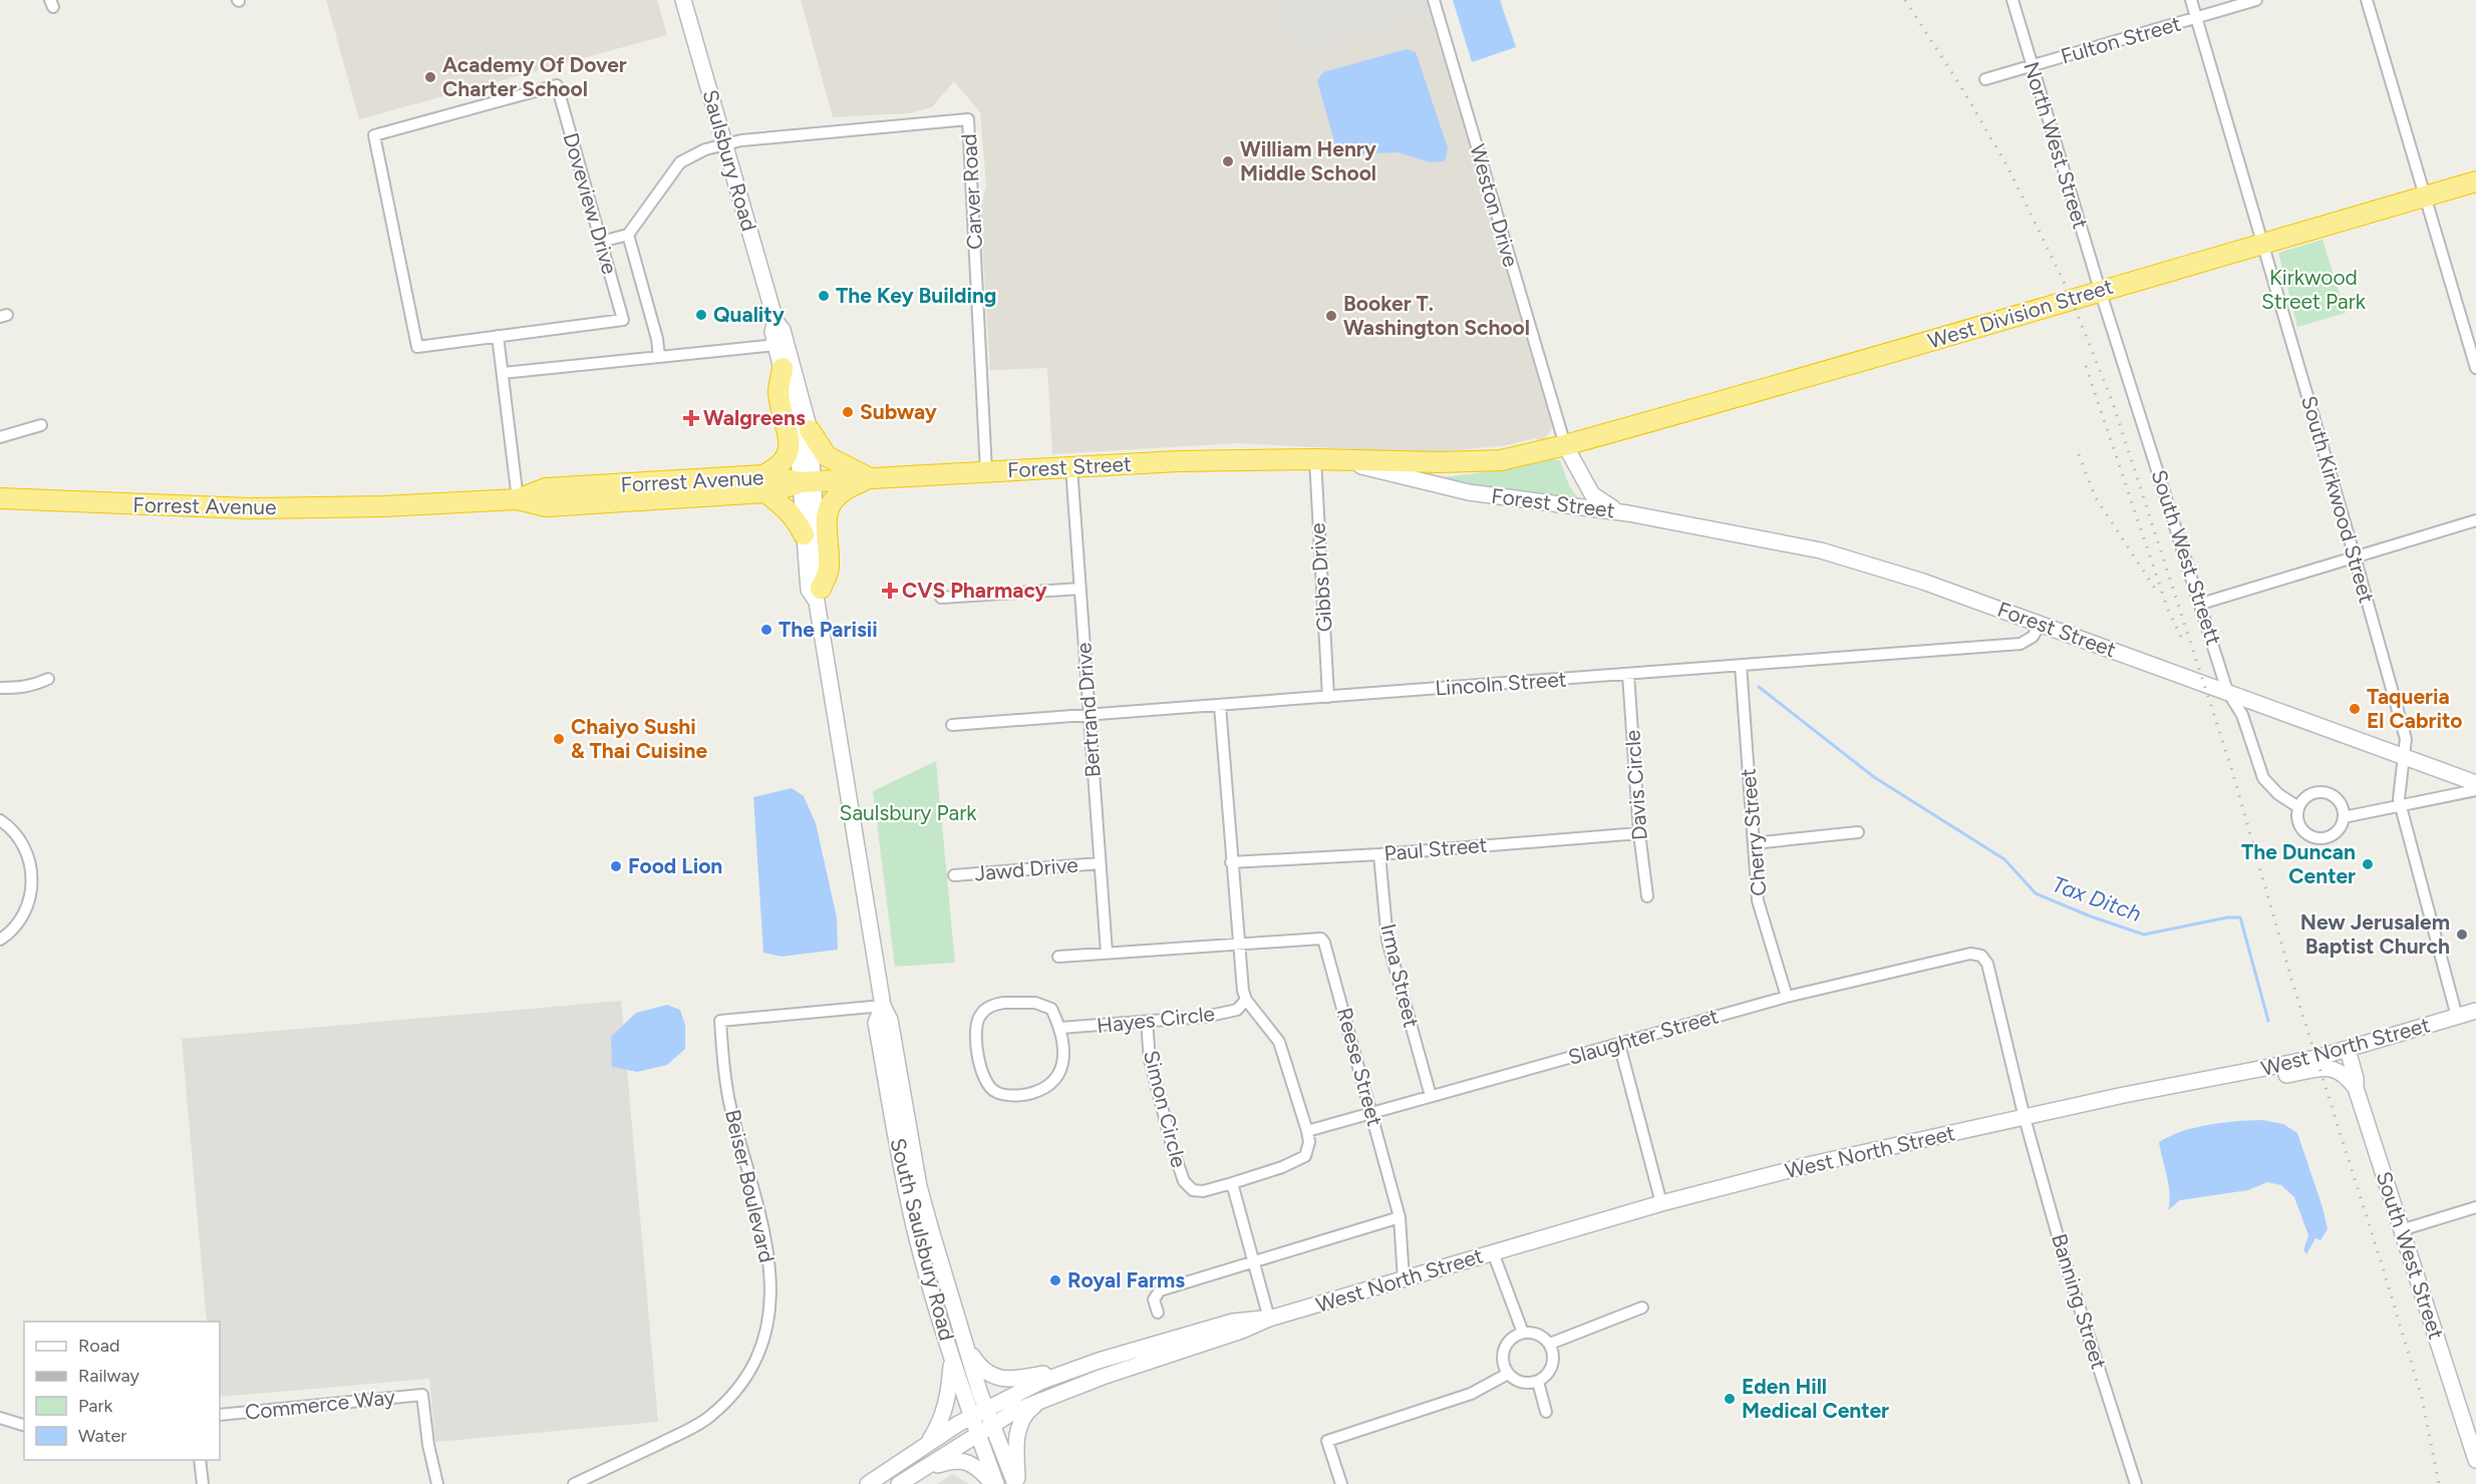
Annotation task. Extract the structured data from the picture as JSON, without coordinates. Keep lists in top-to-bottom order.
{
  "streets": {
    "highway": ["West Division Street", "Forest Street", "Forrest Avenue"],
    "main road": [
      "Saulsbury Road",
      "West North Street",
      "South Saulsbury Road",
      "South West Street"
    ],
    "street": [
      "Fulton Street",
      "North West Street",
      "Carver Road",
      "Doveview Drive",
      "Weston Drive",
      "South Kirkwood Street",
      "South West Streett",
      "Gibbs Drive",
      "Lincoln Street",
      "Bertrand Drive",
      "Davis Circle",
      "Cherry Street",
      "Paul Street",
      "Jawd Drive",
      "Irma Street",
      "Hayes Circle",
      "Slaughter Street",
      "Reese Street",
      "Simon Circle",
      "Beiser Boulevard",
      "Banning Street",
      "Commerce Way"
    ]
  },
  "crossings": [
    ["Fulton Street", "North West Street"],
    ["Fulton Street", "South Kirkwood Street"],
    ["North West Street", "West Division Street"],
    ["North West Street", "South West Streett"],
    ["Saulsbury Road", "Carver Road"],
    ["Saulsbury Road", "Forest Street"],
    ["Saulsbury Road", "Forrest Avenue"],
    ["Saulsbury Road", "South Saulsbury Road"],
    ["Carver Road", "Forest Street"],
    ["Weston Drive", "West Division Street"],
    ["Weston Drive", "Forest Street"],
    ["West Division Street", "Forest Street"],
    ["West Division Street", "South Kirkwood Street"],
    ["West Division Street", "South West Streett"],
    ["Forest Street", "Forrest Avenue"],
    ["Forest Street", "South Kirkwood Street"],
    ["Forest Street", "South West Streett"],
    ["Forest Street", "Gibbs Drive"],
    ["Forest Street", "Lincoln Street"],
    ["Forest Street", "Bertrand Drive"],
    ["Forest Street", "South Saulsbury Road"],
    ["Forrest Avenue", "South Saulsbury Road"],
    ["South Kirkwood Street", "West North Street"],
    ["Gibbs Drive", "Lincoln Street"],
    ["Lincoln Street", "Bertrand Drive"],
    ["Lincoln Street", "Davis Circle"],
    ["Lincoln Street", "Cherry Street"],
    ["Bertrand Drive", "Jawd Drive"],
    ["Bertrand Drive", "Reese Street"],
    ["Davis Circle", "Paul Street"],
    ["Cherry Street", "Slaughter Street"],
    ["Paul Street", "Irma Street"],
    ["Irma Street", "Slaughter Street"],
    ["Hayes Circle", "Simon Circle"],
    ["Slaughter Street", "Reese Street"],
    ["Slaughter Street", "Simon Circle"],
    ["Slaughter Street", "Banning Street"],
    ["West North Street", "Reese Street"],
    ["West North Street", "South Saulsbury Road"],
    ["West North Street", "South West Street"],
    ["West North Street", "Banning Street"],
    ["Beiser Boulevard", "South Saulsbury Road"]
  ],
  "water": ["Tax Ditch"],
  "parks": ["Kirkwood Street Park", "Saulsbury Park"],
  "places": {
    "other": [
      "Academy Of Dover Charter School",
      "William Henry Middle School",
      "The Key Building",
      "Quality",
      "Booker T. Washington School",
      "Subway",
      "The Parisii",
      "Taqueria El Cabrito",
      "Chaiyo Sushi & Thai Cuisine",
      "The Duncan Center",
      "Food Lion",
      "New Jerusalem Baptist Church",
      "Royal Farms",
      "Eden Hill Medical Center"
    ],
    "health": ["Walgreens", "CVS Pharmacy"]
  },
  "legend": [
    "Road",
    "Railway",
    "Park",
    "Water"
  ]
}
